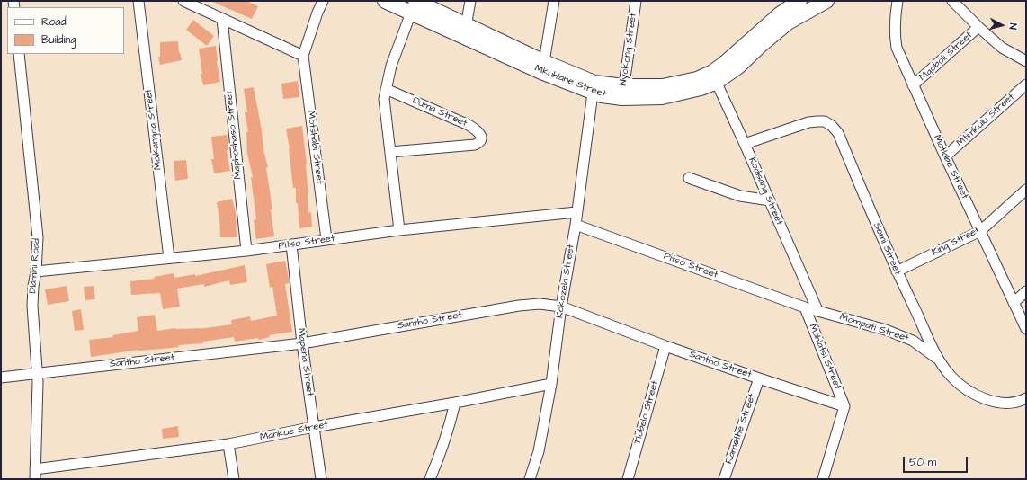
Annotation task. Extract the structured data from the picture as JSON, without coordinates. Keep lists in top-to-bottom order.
{
  "streets": {
    "street": [
      "Nyokong Street",
      "Mqoboli Street",
      "Mkuhlane Street",
      "Duma Street",
      "Mtimkulu Street",
      "Moikangoa Street",
      "Maphoshaso Street",
      "Motshabi Street",
      "Matlabe Street",
      "Kodisang Street",
      "King Street",
      "Pitso Street",
      "Semi Street",
      "Dlamini Road",
      "Kokozela Street",
      "Santho Street",
      "Mompati Street",
      "Mahlatsi Street",
      "Mapena Street",
      "Tlobelo Street",
      "Ramethe Street",
      "Mankue Street"
    ]
  },
  "crossings": [
    ["Nyokong Street", "Mkuhlane Street"],
    ["Mqoboli Street", "Matlabe Street"],
    ["Mkuhlane Street", "Kodisang Street"],
    ["Mkuhlane Street", "Kokozela Street"],
    ["Mtimkulu Street", "Matlabe Street"],
    ["Moikangoa Street", "Pitso Street"],
    ["Maphoshaso Street", "Pitso Street"],
    ["Motshabi Street", "Pitso Street"],
    ["Matlabe Street", "King Street"],
    ["Kodisang Street", "Semi Street"],
    ["Kodisang Street", "Mompati Street"],
    ["King Street", "Semi Street"],
    ["Pitso Street", "Dlamini Road"],
    ["Pitso Street", "Kokozela Street"],
    ["Pitso Street", "Mompati Street"],
    ["Pitso Street", "Mahlatsi Street"],
    ["Pitso Street", "Mapena Street"],
    ["Semi Street", "Mompati Street"],
    ["Dlamini Road", "Santho Street"],
    ["Dlamini Road", "Mankue Street"],
    ["Kokozela Street", "Santho Street"],
    ["Kokozela Street", "Mankue Street"],
    ["Santho Street", "Mahlatsi Street"],
    ["Santho Street", "Mapena Street"],
    ["Santho Street", "Tlobelo Street"],
    ["Santho Street", "Ramethe Street"],
    ["Mompati Street", "Mahlatsi Street"],
    ["Mapena Street", "Mankue Street"]
  ],
  "legend": ["Road", "Building"],
  "scale_bar": "50 m",
  "north": "right"
}
